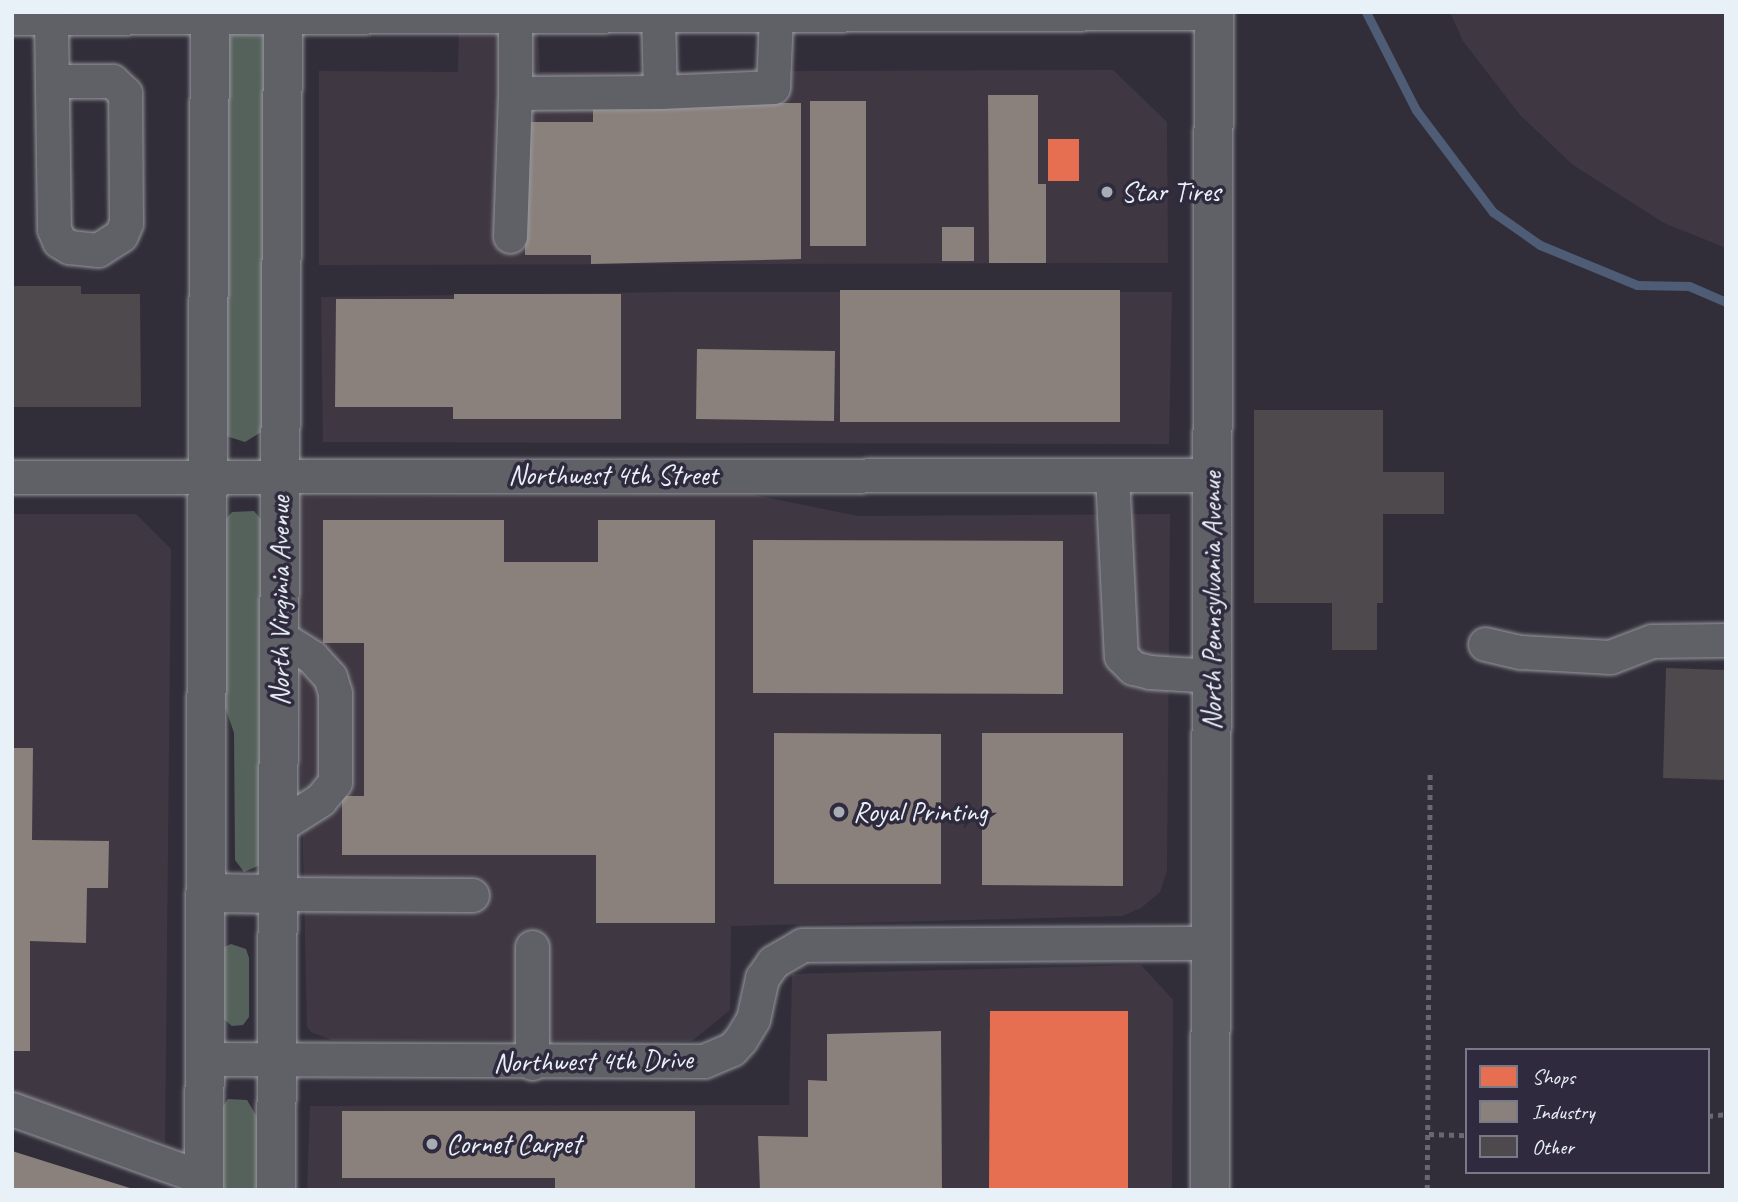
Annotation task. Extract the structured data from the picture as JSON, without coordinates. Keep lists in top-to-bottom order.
{
  "streets": {
    "main road": ["North Virginia Avenue", "North Pennsylvania Avenue"],
    "street": ["Northwest 4th Street", "Northwest 4th Drive"]
  },
  "crossings": [
    ["Northwest 4th Street", "North Virginia Avenue"],
    ["Northwest 4th Street", "North Pennsylvania Avenue"],
    ["North Virginia Avenue", "Northwest 4th Drive"],
    ["North Pennsylvania Avenue", "Northwest 4th Drive"]
  ],
  "places": ["Star Tires", "Royal Printing", "Cornet Carpet"],
  "legend": ["Shops", "Industry", "Other"]
}
